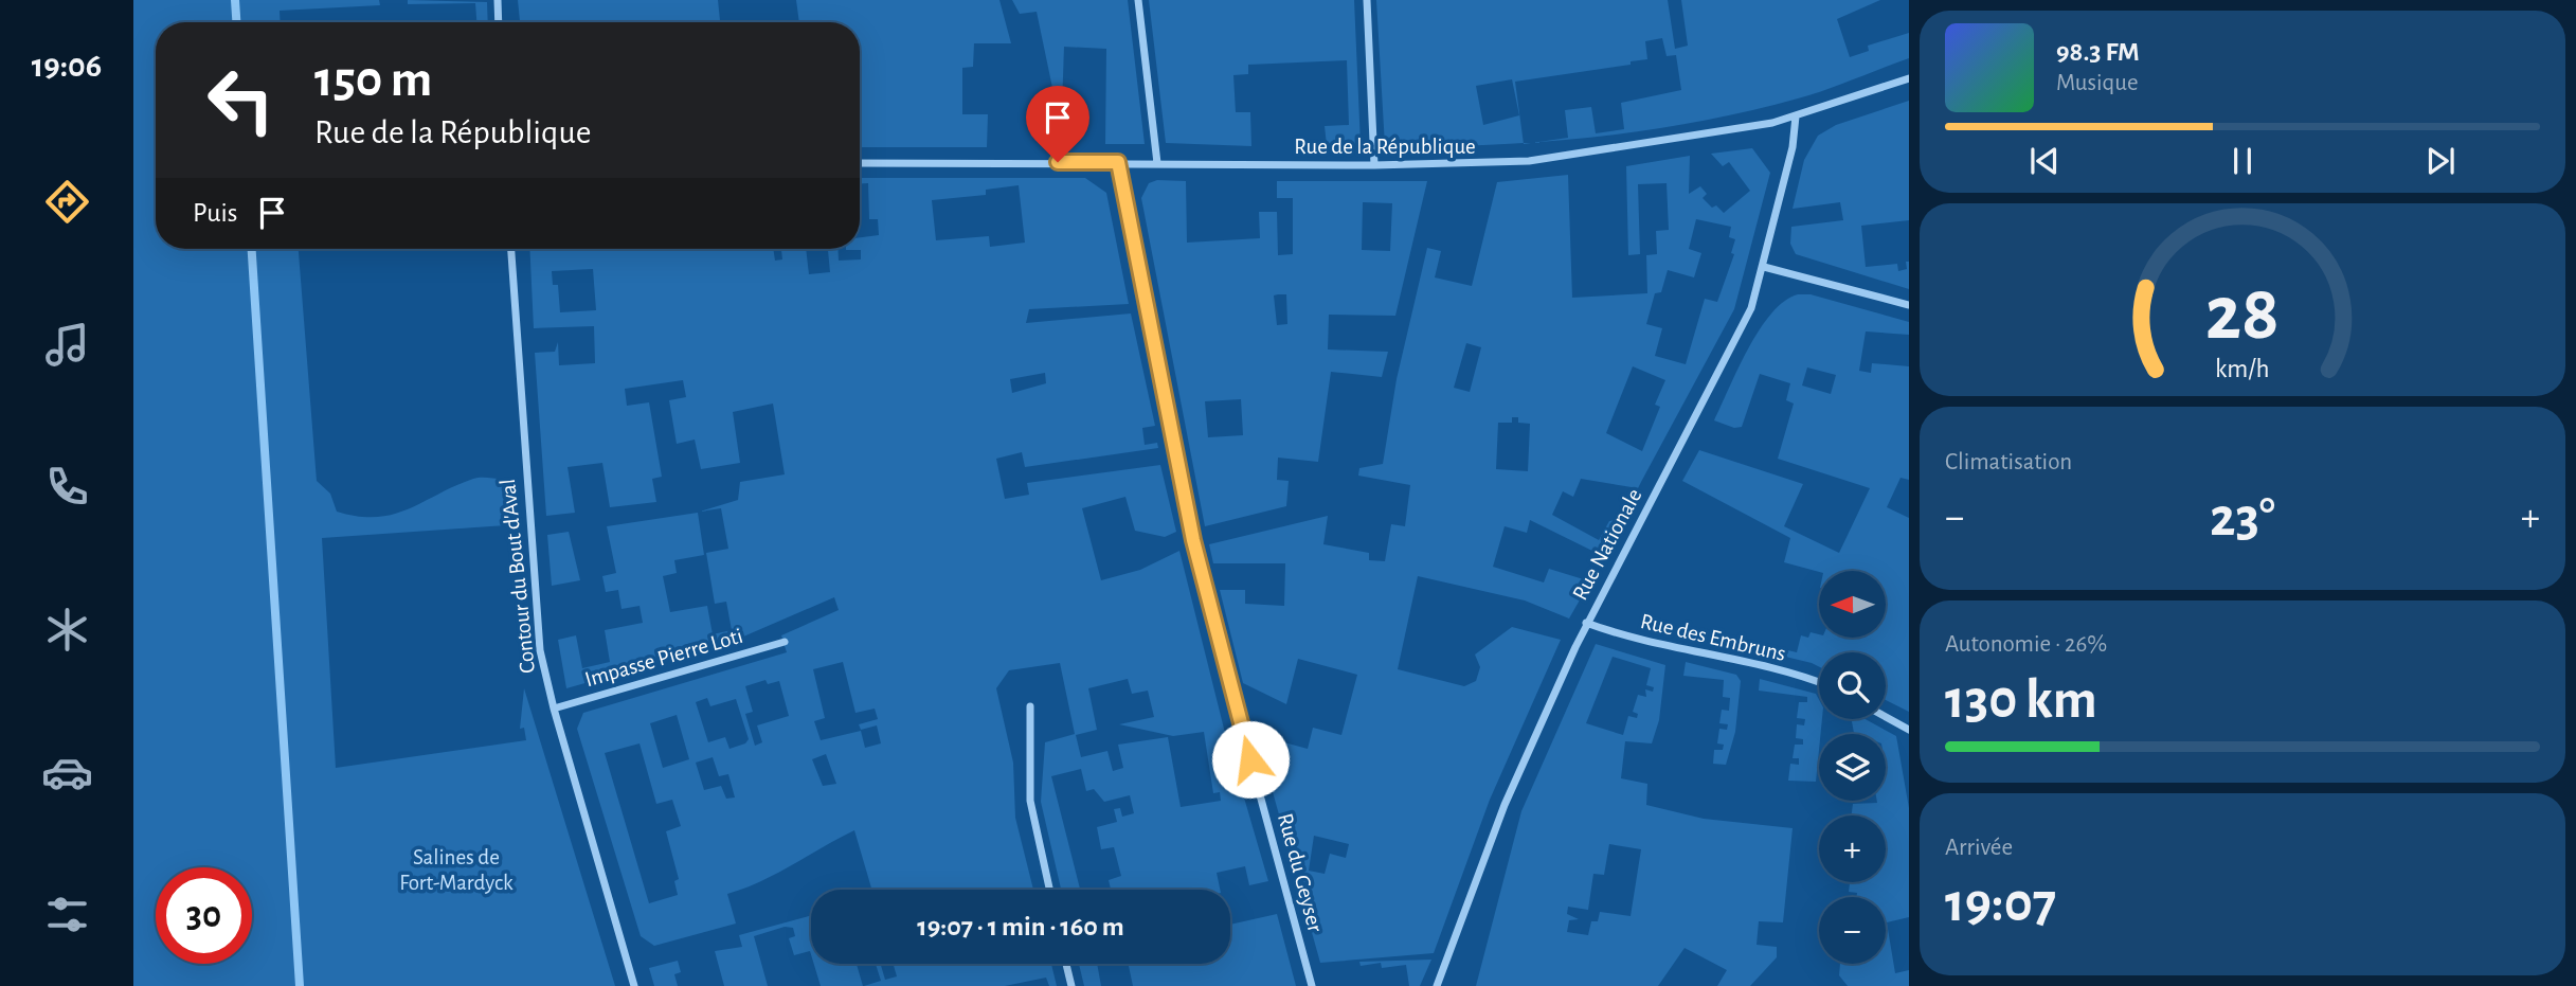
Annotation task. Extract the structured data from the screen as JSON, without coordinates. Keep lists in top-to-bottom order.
{
  "streets": {
    "street": [
      "Rue de la République",
      "Rue Nationale",
      "Contour du Bout d'Aval",
      "Rue des Embruns",
      "Impasse Pierre Loti",
      "Rue du Geyser"
    ]
  },
  "crossings": [
    ["Rue de la République", "Rue Nationale"],
    ["Rue de la République", "Rue du Geyser"],
    ["Rue Nationale", "Rue des Embruns"],
    ["Contour du Bout d'Aval", "Impasse Pierre Loti"]
  ],
  "parks": ["Salines de Fort-Mardyck"],
  "north": "left",
  "page": {
    "tabs": "19:06",
    "turn": ["150 m", "Rue de la République"],
    "song": ["98.3 FM", "Musique"],
    "then": "Puis",
    "tile": [
      "Climatisation",
      ["Autonomie · 26%", "130 km"],
      ["Arrivée", "19:07"]
    ],
    "heat": ["−", "23°", "+"],
    "map_buttons": ["+", "−"],
    "limit": "30",
    "trip": "19:07 · 1 min · 160 m",
    "gauge": ["28", "km/h"]
  }
}
